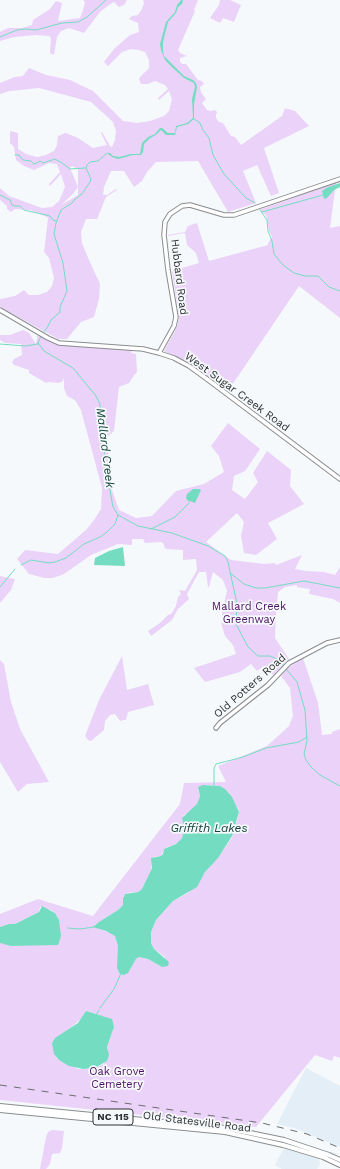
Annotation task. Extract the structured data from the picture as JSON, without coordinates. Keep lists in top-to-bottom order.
{
  "streets": {
    "main road": [
      "Hubbard Road",
      "West Sugar Creek Road",
      "Old Potters Road",
      "NC 115",
      "Old Statesville Road"
    ]
  },
  "crossings": [
    ["Hubbard Road", "West Sugar Creek Road"]
  ],
  "water": ["Mallard Creek", "Griffith Lakes"],
  "parks": ["Mallard Creek Greenway", "Oak Grove Cemetery"]
}
